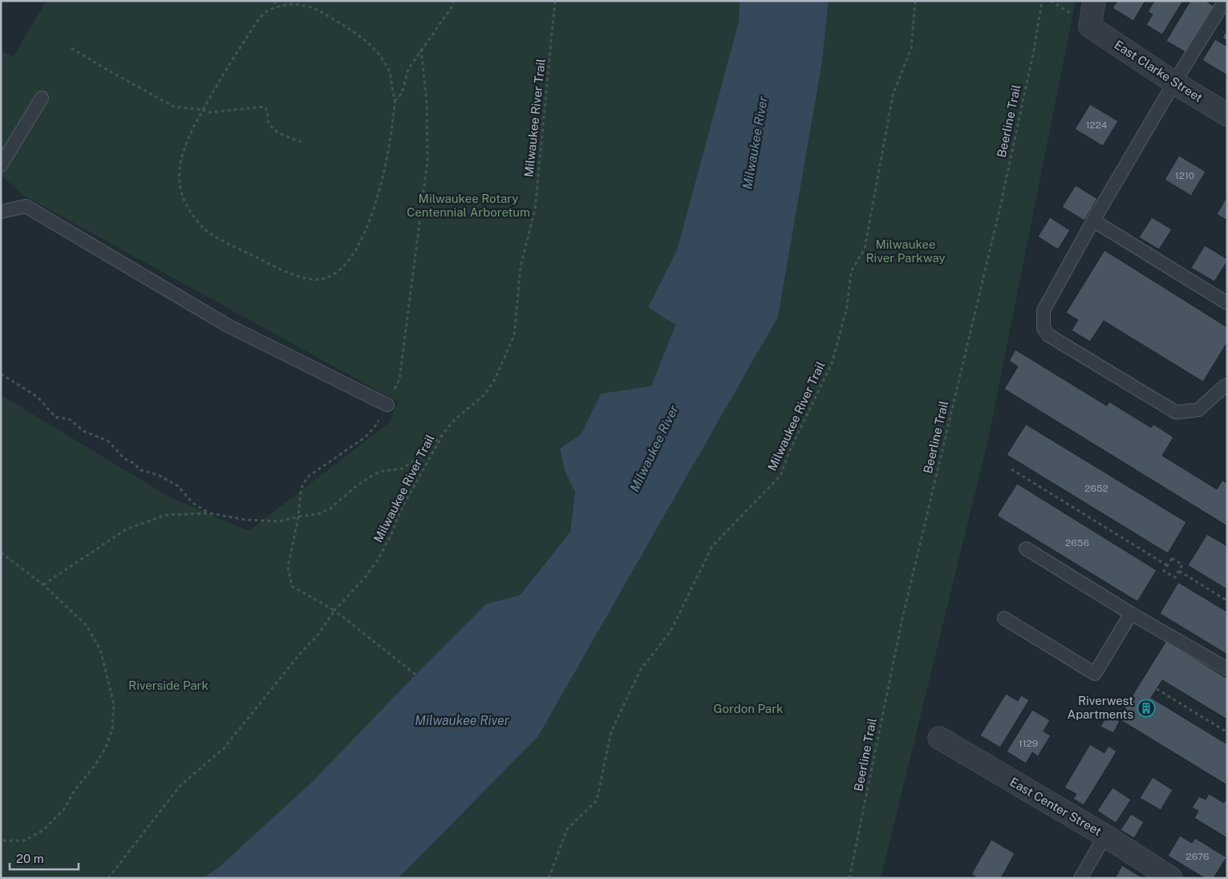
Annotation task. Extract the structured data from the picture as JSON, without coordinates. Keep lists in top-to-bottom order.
{
  "streets": {
    "street": ["East Clarke Street", "East Center Street"],
    "path": ["Milwaukee River Trail", "Beerline Trail"]
  },
  "water": ["Milwaukee River"],
  "parks": [
    "Milwaukee Rotary Centennial Arboretum",
    "Milwaukee River Parkway",
    "Riverside Park",
    "Gordon Park"
  ],
  "places": {
    "building": ["Riverwest Apartments"]
  },
  "house_numbers": [
    "1224",
    "1210",
    "2652",
    "2656",
    "1129",
    "2676"
  ],
  "scale_bar": "20 m"
}
